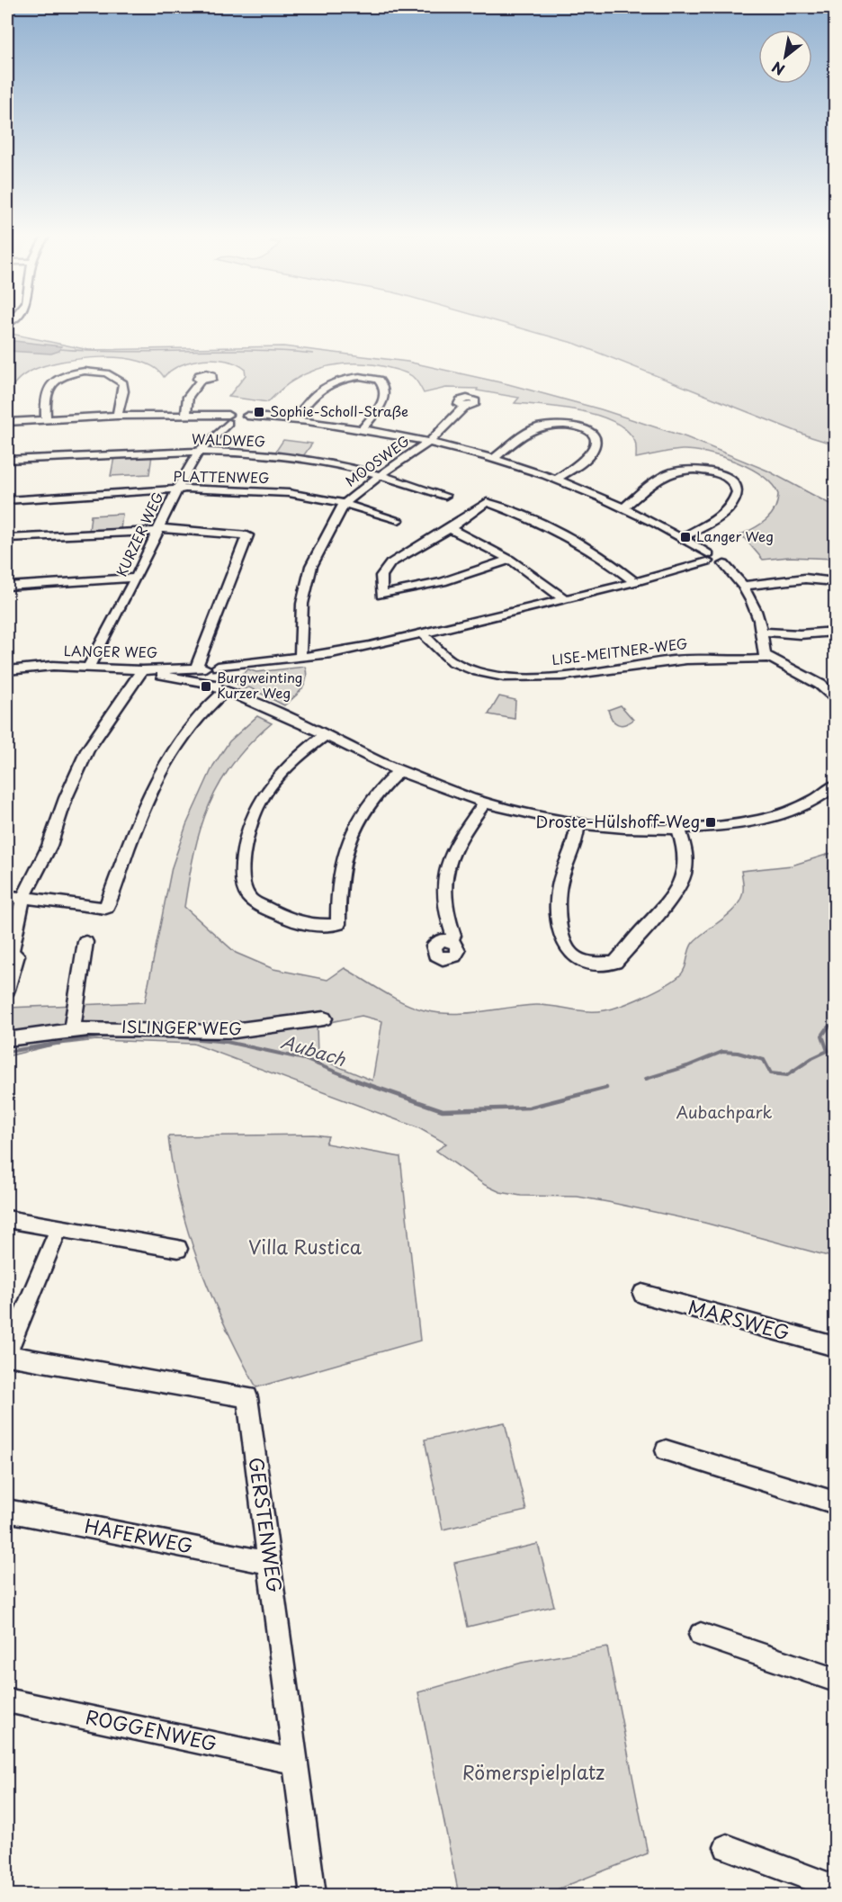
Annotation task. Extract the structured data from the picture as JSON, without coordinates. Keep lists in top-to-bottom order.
{
  "streets": {
    "street": [
      "WALDWEG",
      "MOOSWEG",
      "PLATTENWEG",
      "KURZER WEG",
      "LANGER WEG",
      "LISE-MEITNER-WEG",
      "ISLINGER WEG",
      "MARSWEG",
      "GERSTENWEG",
      "HAFERWEG",
      "ROGGENWEG"
    ]
  },
  "crossings": [
    ["WALDWEG", "MOOSWEG"],
    ["WALDWEG", "KURZER WEG"],
    ["MOOSWEG", "PLATTENWEG"],
    ["MOOSWEG", "LANGER WEG"],
    ["PLATTENWEG", "KURZER WEG"],
    ["KURZER WEG", "LANGER WEG"],
    ["LANGER WEG", "LISE-MEITNER-WEG"],
    ["GERSTENWEG", "HAFERWEG"],
    ["GERSTENWEG", "ROGGENWEG"]
  ],
  "water": ["Aubach"],
  "parks": ["Aubachpark", "Villa Rustica", "Römerspielplatz"],
  "places": {
    "transit": [
      "Sophie-Scholl-Straße",
      "Langer Weg",
      "Burgweinting Kurzer Weg",
      "Droste-Hülshoff-Weg"
    ]
  },
  "north": "bottom left"
}
